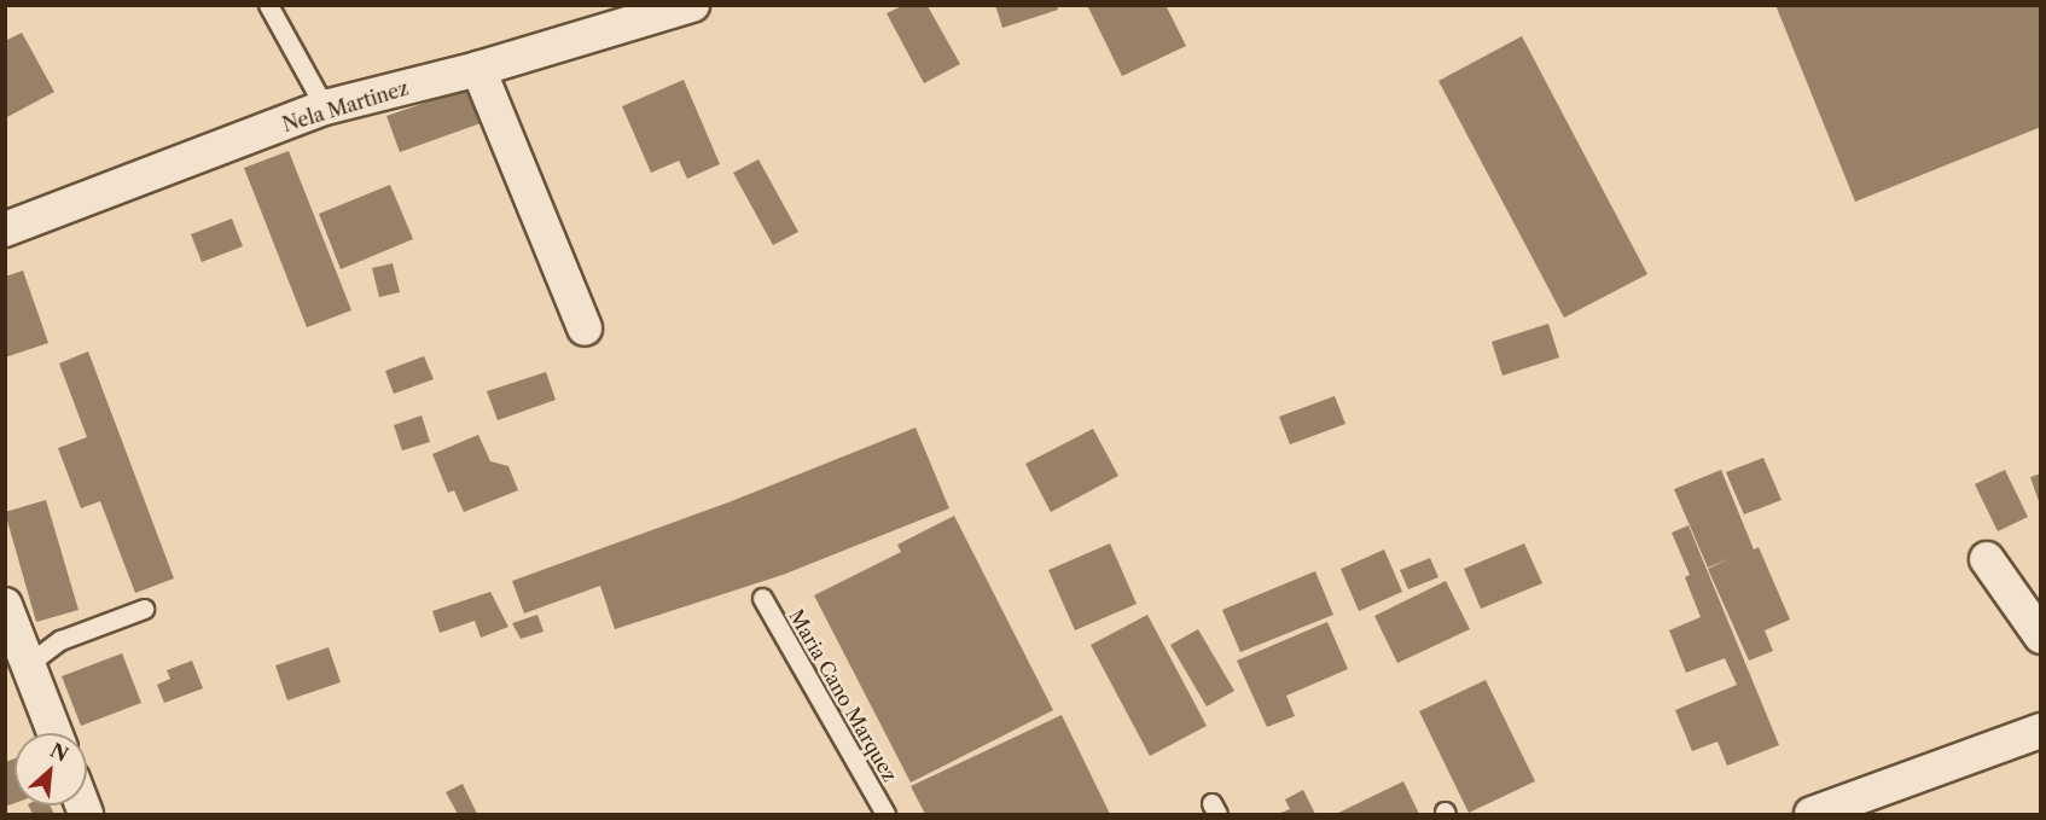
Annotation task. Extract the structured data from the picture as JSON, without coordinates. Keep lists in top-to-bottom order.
{
  "streets": {
    "street": ["Nela Martinez"],
    "lane": ["Maria Cano Marquez"]
  },
  "north": "top right"
}
